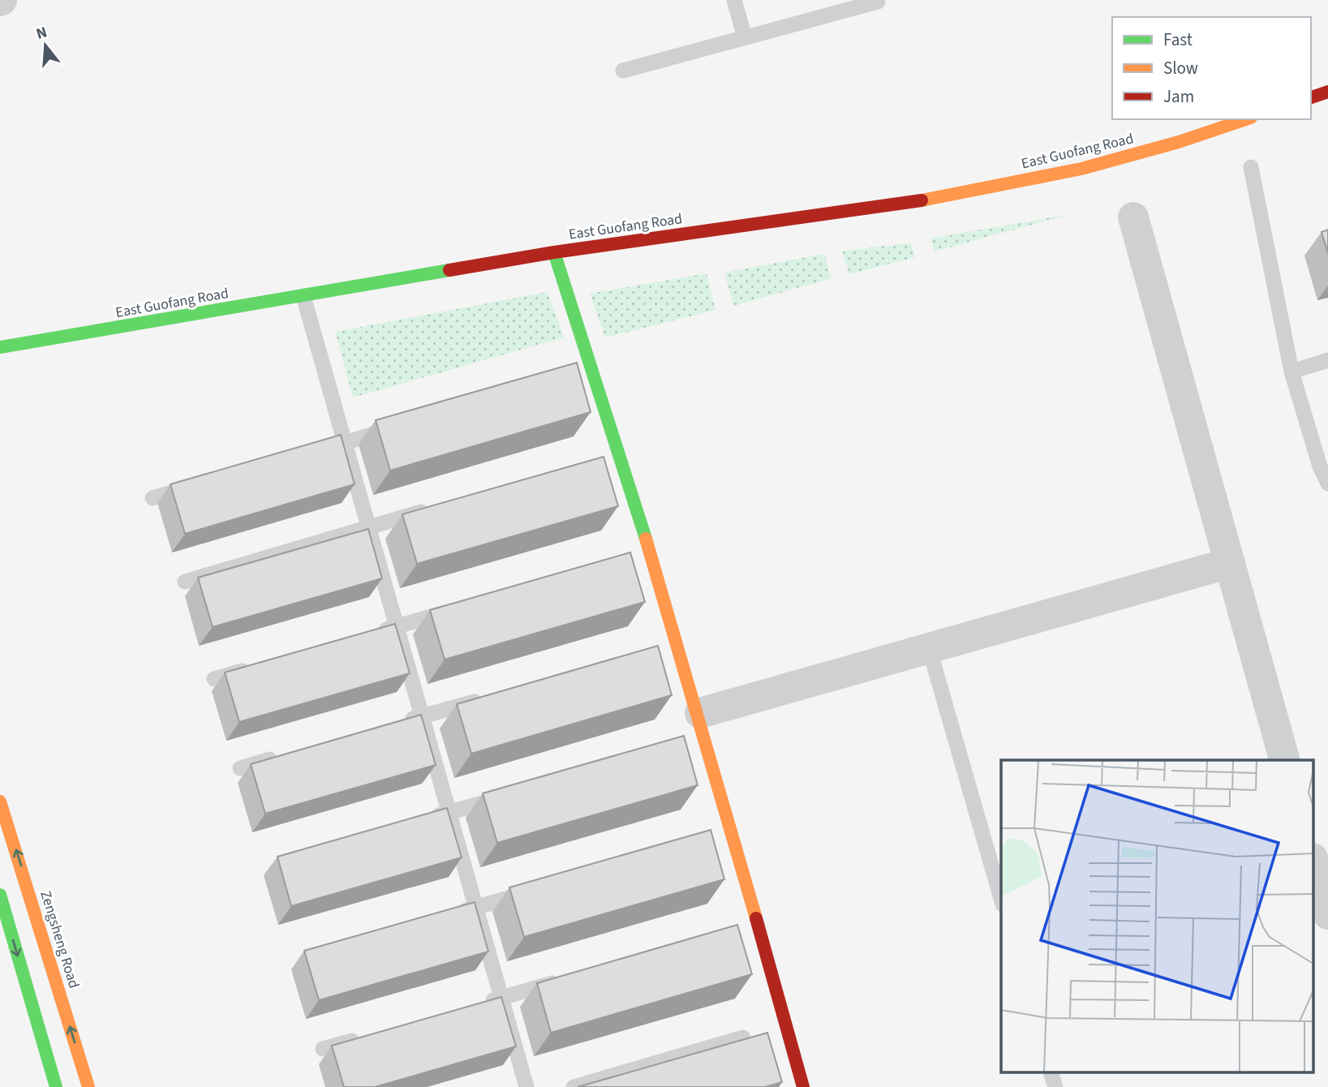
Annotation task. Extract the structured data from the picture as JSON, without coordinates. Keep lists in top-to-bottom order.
{
  "streets": {
    "street": ["East Guofang Road", "Zengsheng Road"]
  },
  "legend": ["Fast", "Slow", "Jam"],
  "north": "top"
}
